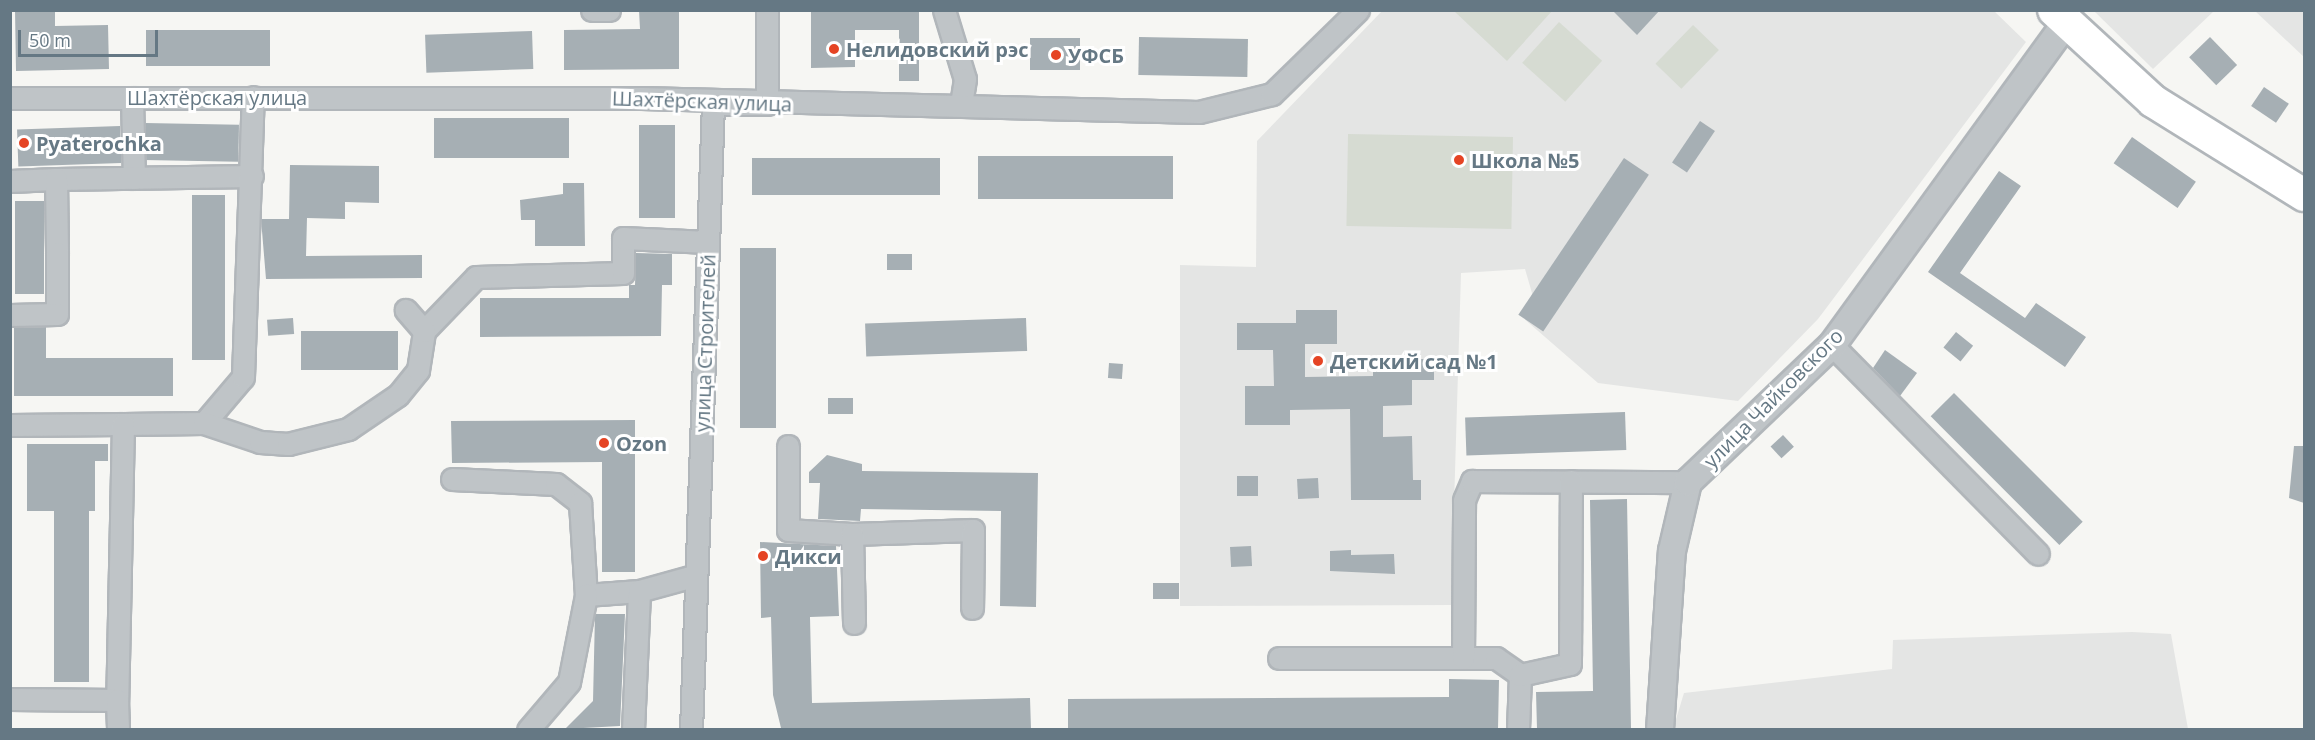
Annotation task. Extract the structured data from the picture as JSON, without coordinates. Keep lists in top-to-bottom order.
{
  "streets": {
    "street": ["Шахтёрская улица", "улица Строителей", "улица Чайковского"]
  },
  "crossings": [
    ["Шахтёрская улица", "улица Строителей"]
  ],
  "places": [
    "Нелидовский рэс",
    "УФСБ",
    "Pyaterochka",
    "Школа №5",
    "Детский сад №1",
    "Ozon",
    "Дикси"
  ],
  "scale_bar": "50 m"
}
